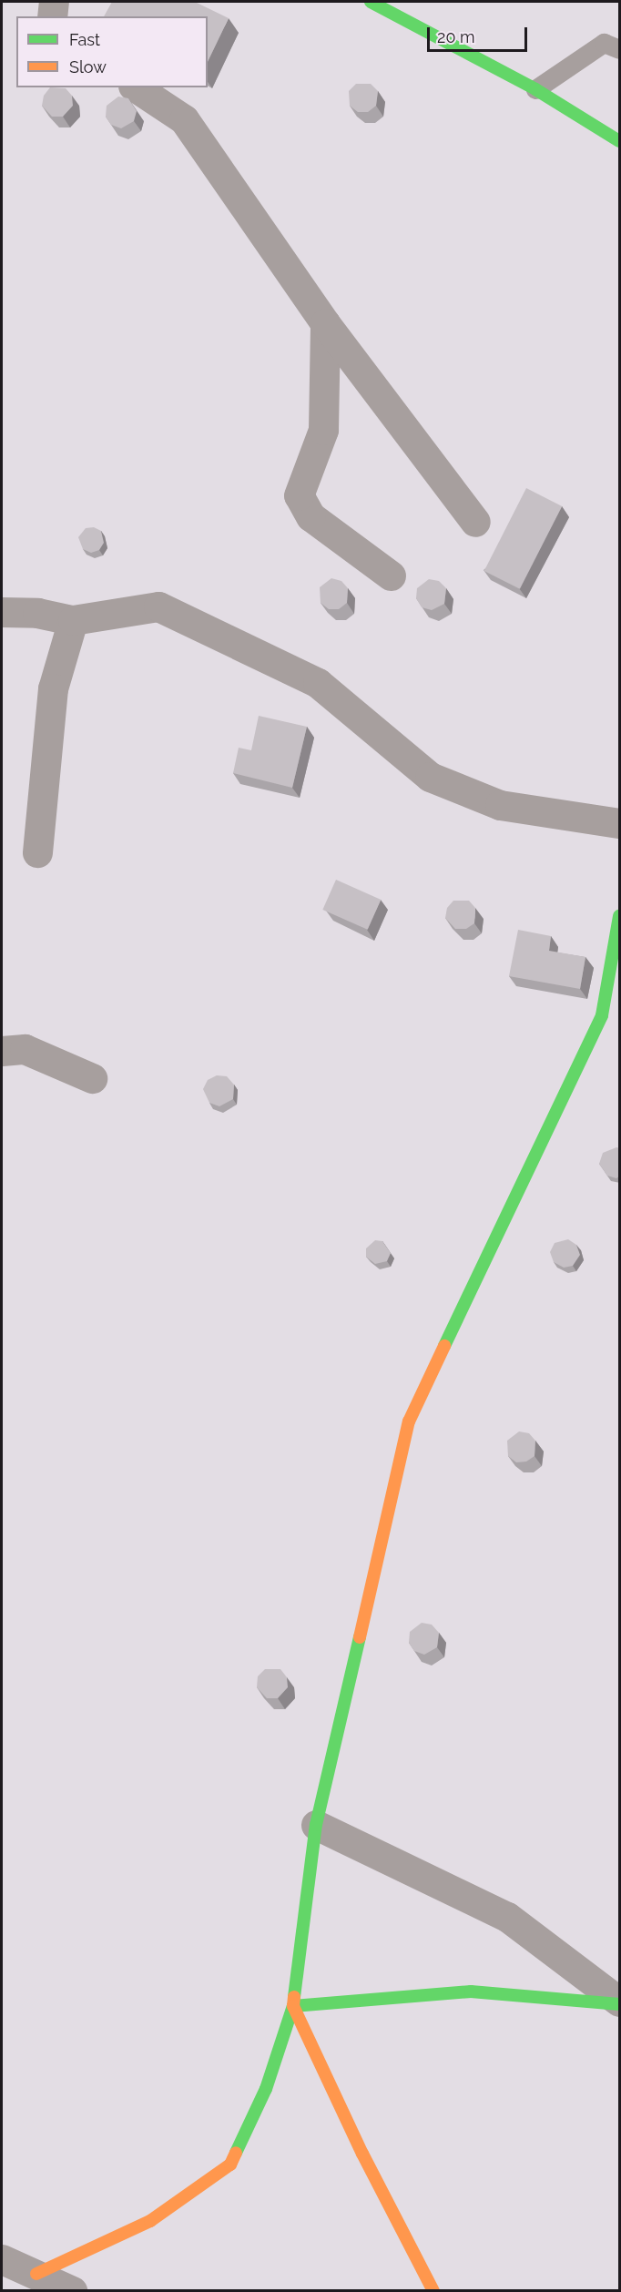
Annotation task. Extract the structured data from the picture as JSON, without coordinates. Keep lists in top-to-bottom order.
{
  "legend": ["Fast", "Slow"],
  "scale_bar": "20 m"
}
